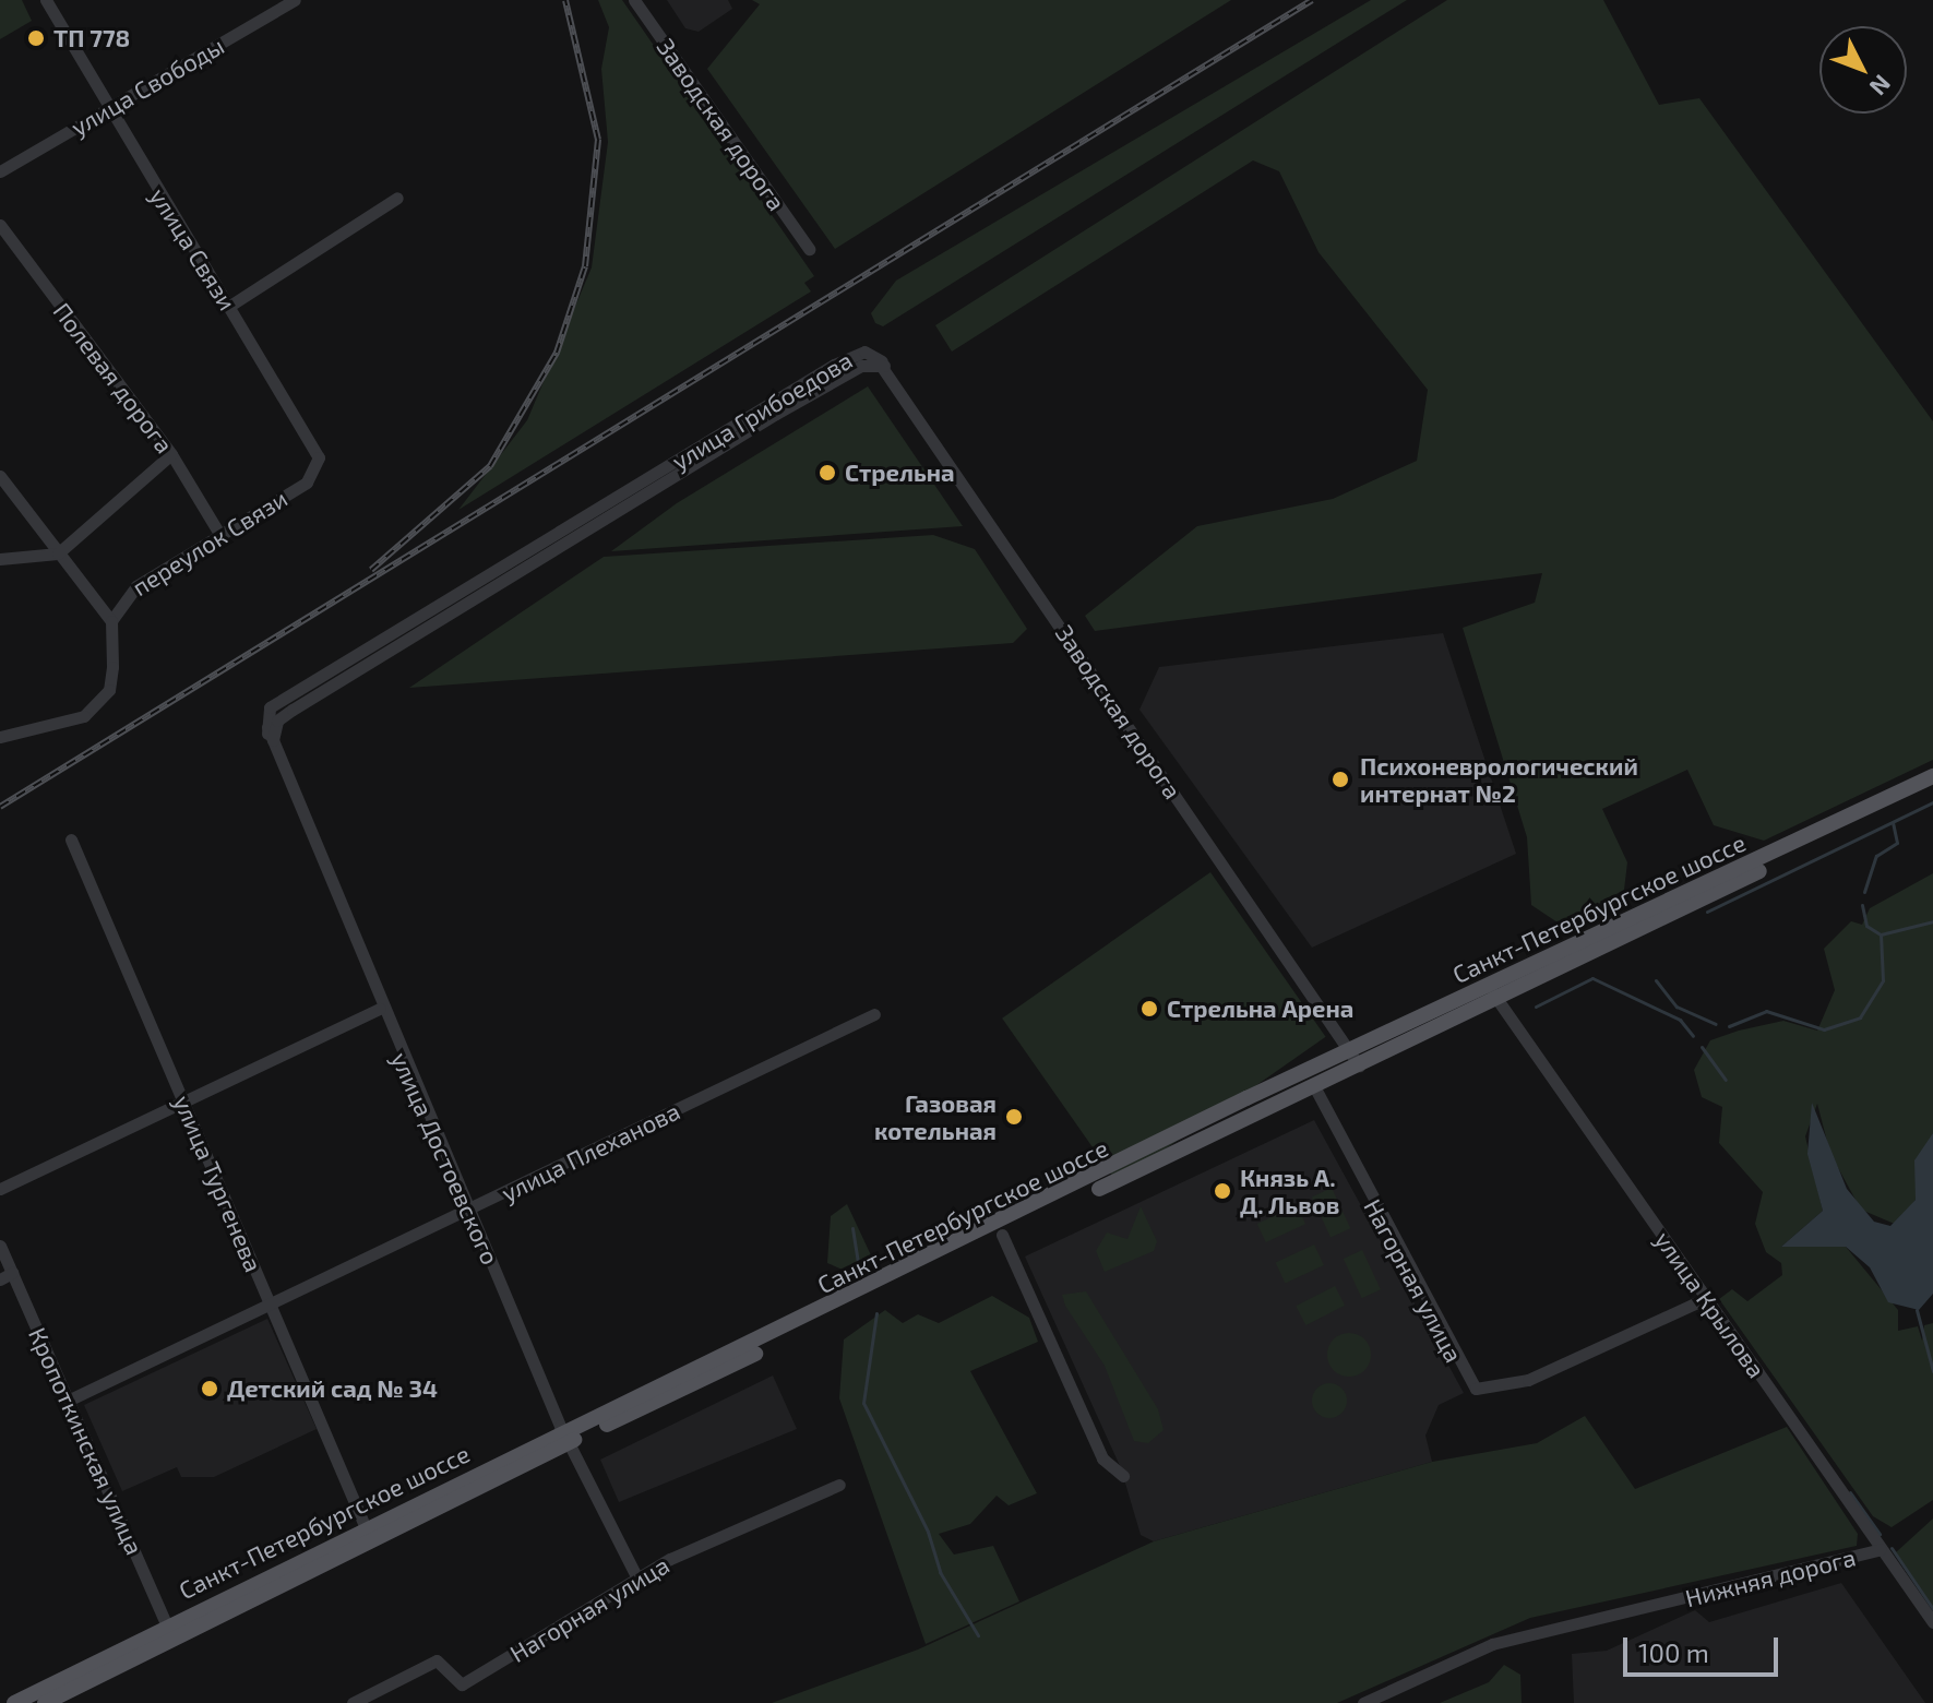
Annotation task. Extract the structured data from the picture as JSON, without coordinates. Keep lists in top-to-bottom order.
{
  "streets": {
    "main road": ["Санкт-Петербургское шоссе"],
    "street": [
      "улица Свободы",
      "Заводская дорога",
      "улица Связи",
      "Полевая дорога",
      "улица Грибоедова",
      "переулок Связи",
      "улица Плеханова",
      "улица Достоевского",
      "улица Тургенева",
      "Нагорная улица",
      "улица Крылова",
      "Кропоткинская улица",
      "Нижняя дорога"
    ]
  },
  "crossings": [
    ["улица Свободы", "улица Связи"],
    ["Заводская дорога", "улица Грибоедова"],
    ["Заводская дорога", "Санкт-Петербургское шоссе"],
    ["улица Связи", "переулок Связи"],
    ["Полевая дорога", "переулок Связи"],
    ["улица Грибоедова", "улица Достоевского"],
    ["Санкт-Петербургское шоссе", "улица Достоевского"],
    ["Санкт-Петербургское шоссе", "улица Тургенева"],
    ["Санкт-Петербургское шоссе", "Нагорная улица"],
    ["Санкт-Петербургское шоссе", "улица Крылова"],
    ["Санкт-Петербургское шоссе", "Кропоткинская улица"],
    ["улица Плеханова", "улица Достоевского"],
    ["улица Плеханова", "улица Тургенева"],
    ["улица Плеханова", "Кропоткинская улица"],
    ["улица Достоевского", "Нагорная улица"],
    ["Нагорная улица", "улица Крылова"],
    ["улица Крылова", "Нижняя дорога"]
  ],
  "places": [
    "ТП 778",
    "Стрельна",
    "Психоневрологический интернат №2",
    "Стрельна Арена",
    "Газовая котельная",
    "Князь А. Д. Львов",
    "Детский сад № 34"
  ],
  "scale_bar": "100 m",
  "north": "bottom right"
}
